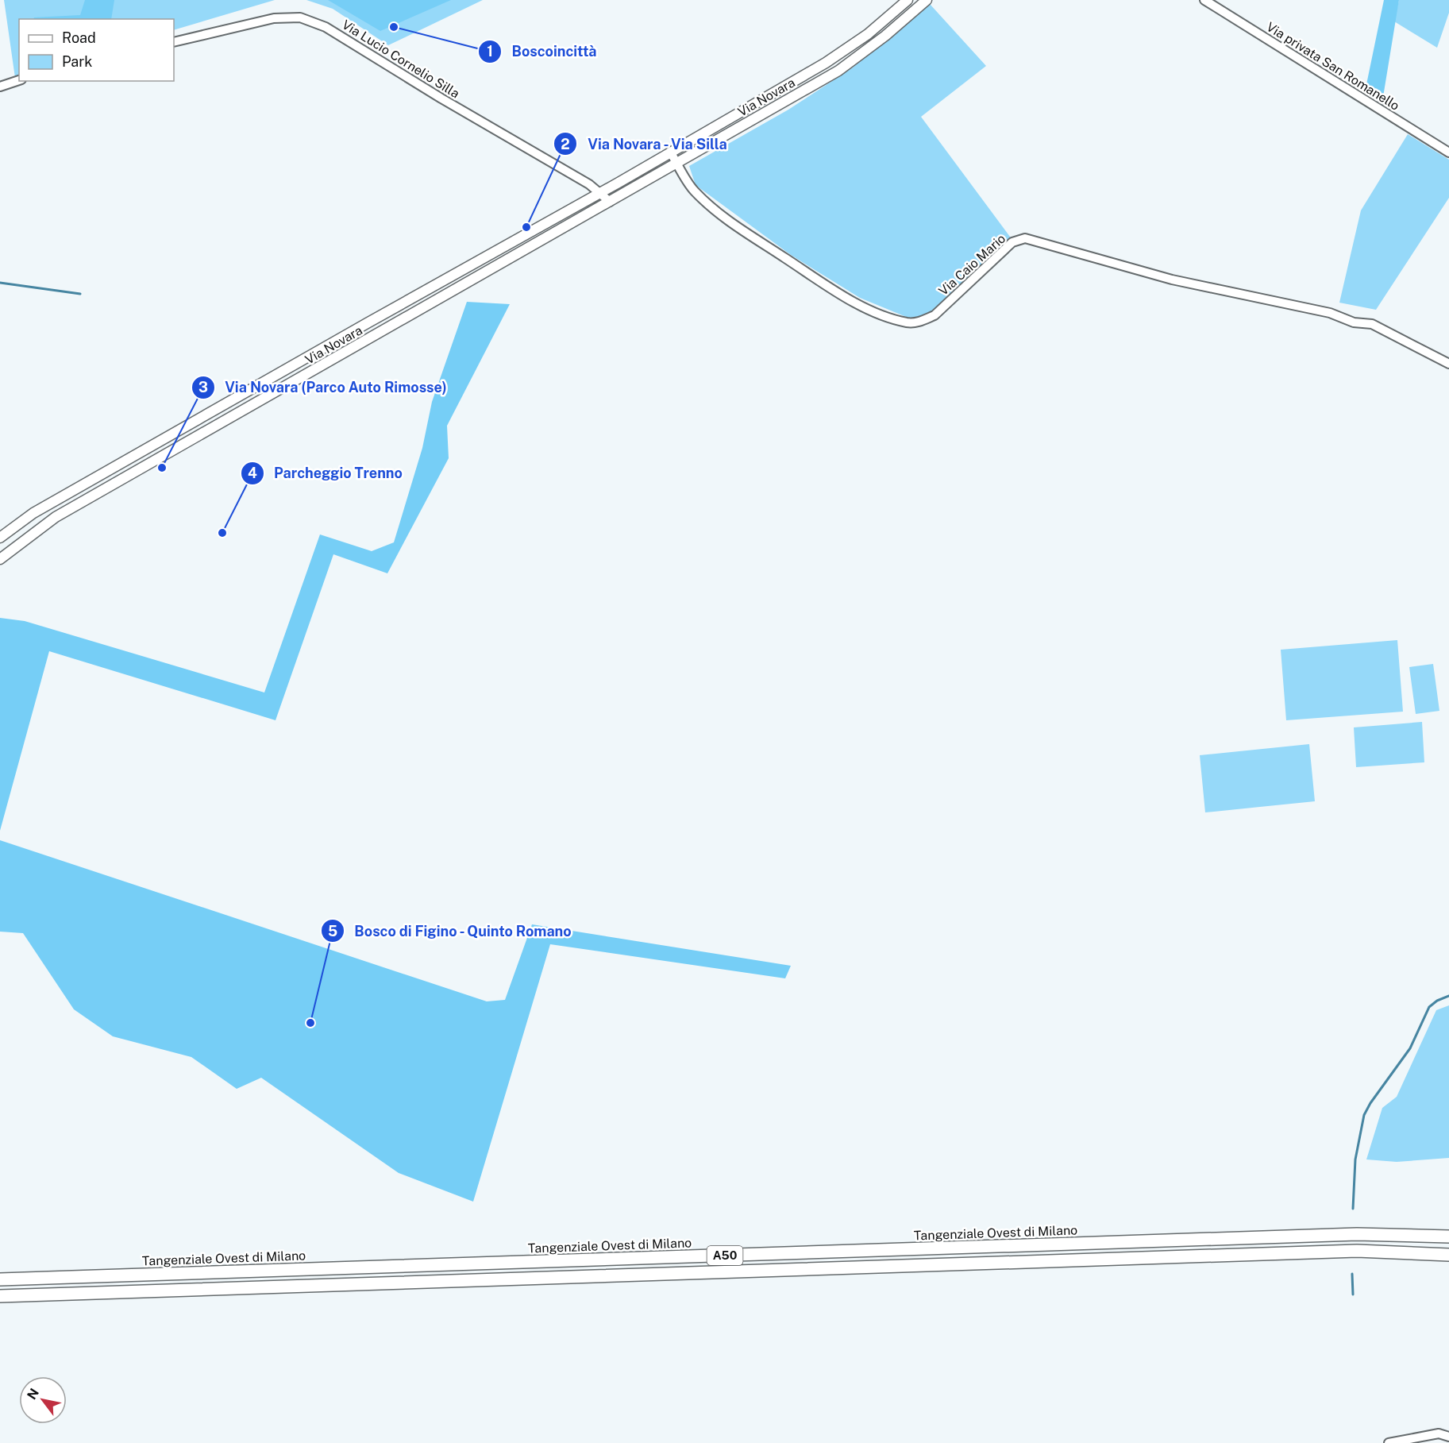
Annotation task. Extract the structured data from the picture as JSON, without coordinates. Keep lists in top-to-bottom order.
{
  "streets": {
    "highway": ["Tangenziale Ovest di Milano", "A50"],
    "main road": ["Via Novara"],
    "street": ["Via Lucio Cornelio Silla", "Via privata San Romanello", "Via Caio Mario"]
  },
  "crossings": [
    ["Via Lucio Cornelio Silla", "Via Novara"],
    ["Via Novara", "Via Caio Mario"]
  ],
  "places": [
    "Boscoincittà",
    "Via Novara - Via Silla",
    "Via Novara (Parco Auto Rimosse)",
    "Parcheggio Trenno",
    "Bosco di Figino - Quinto Romano"
  ],
  "legend": ["Road", "Park"],
  "north": "top left"
}
